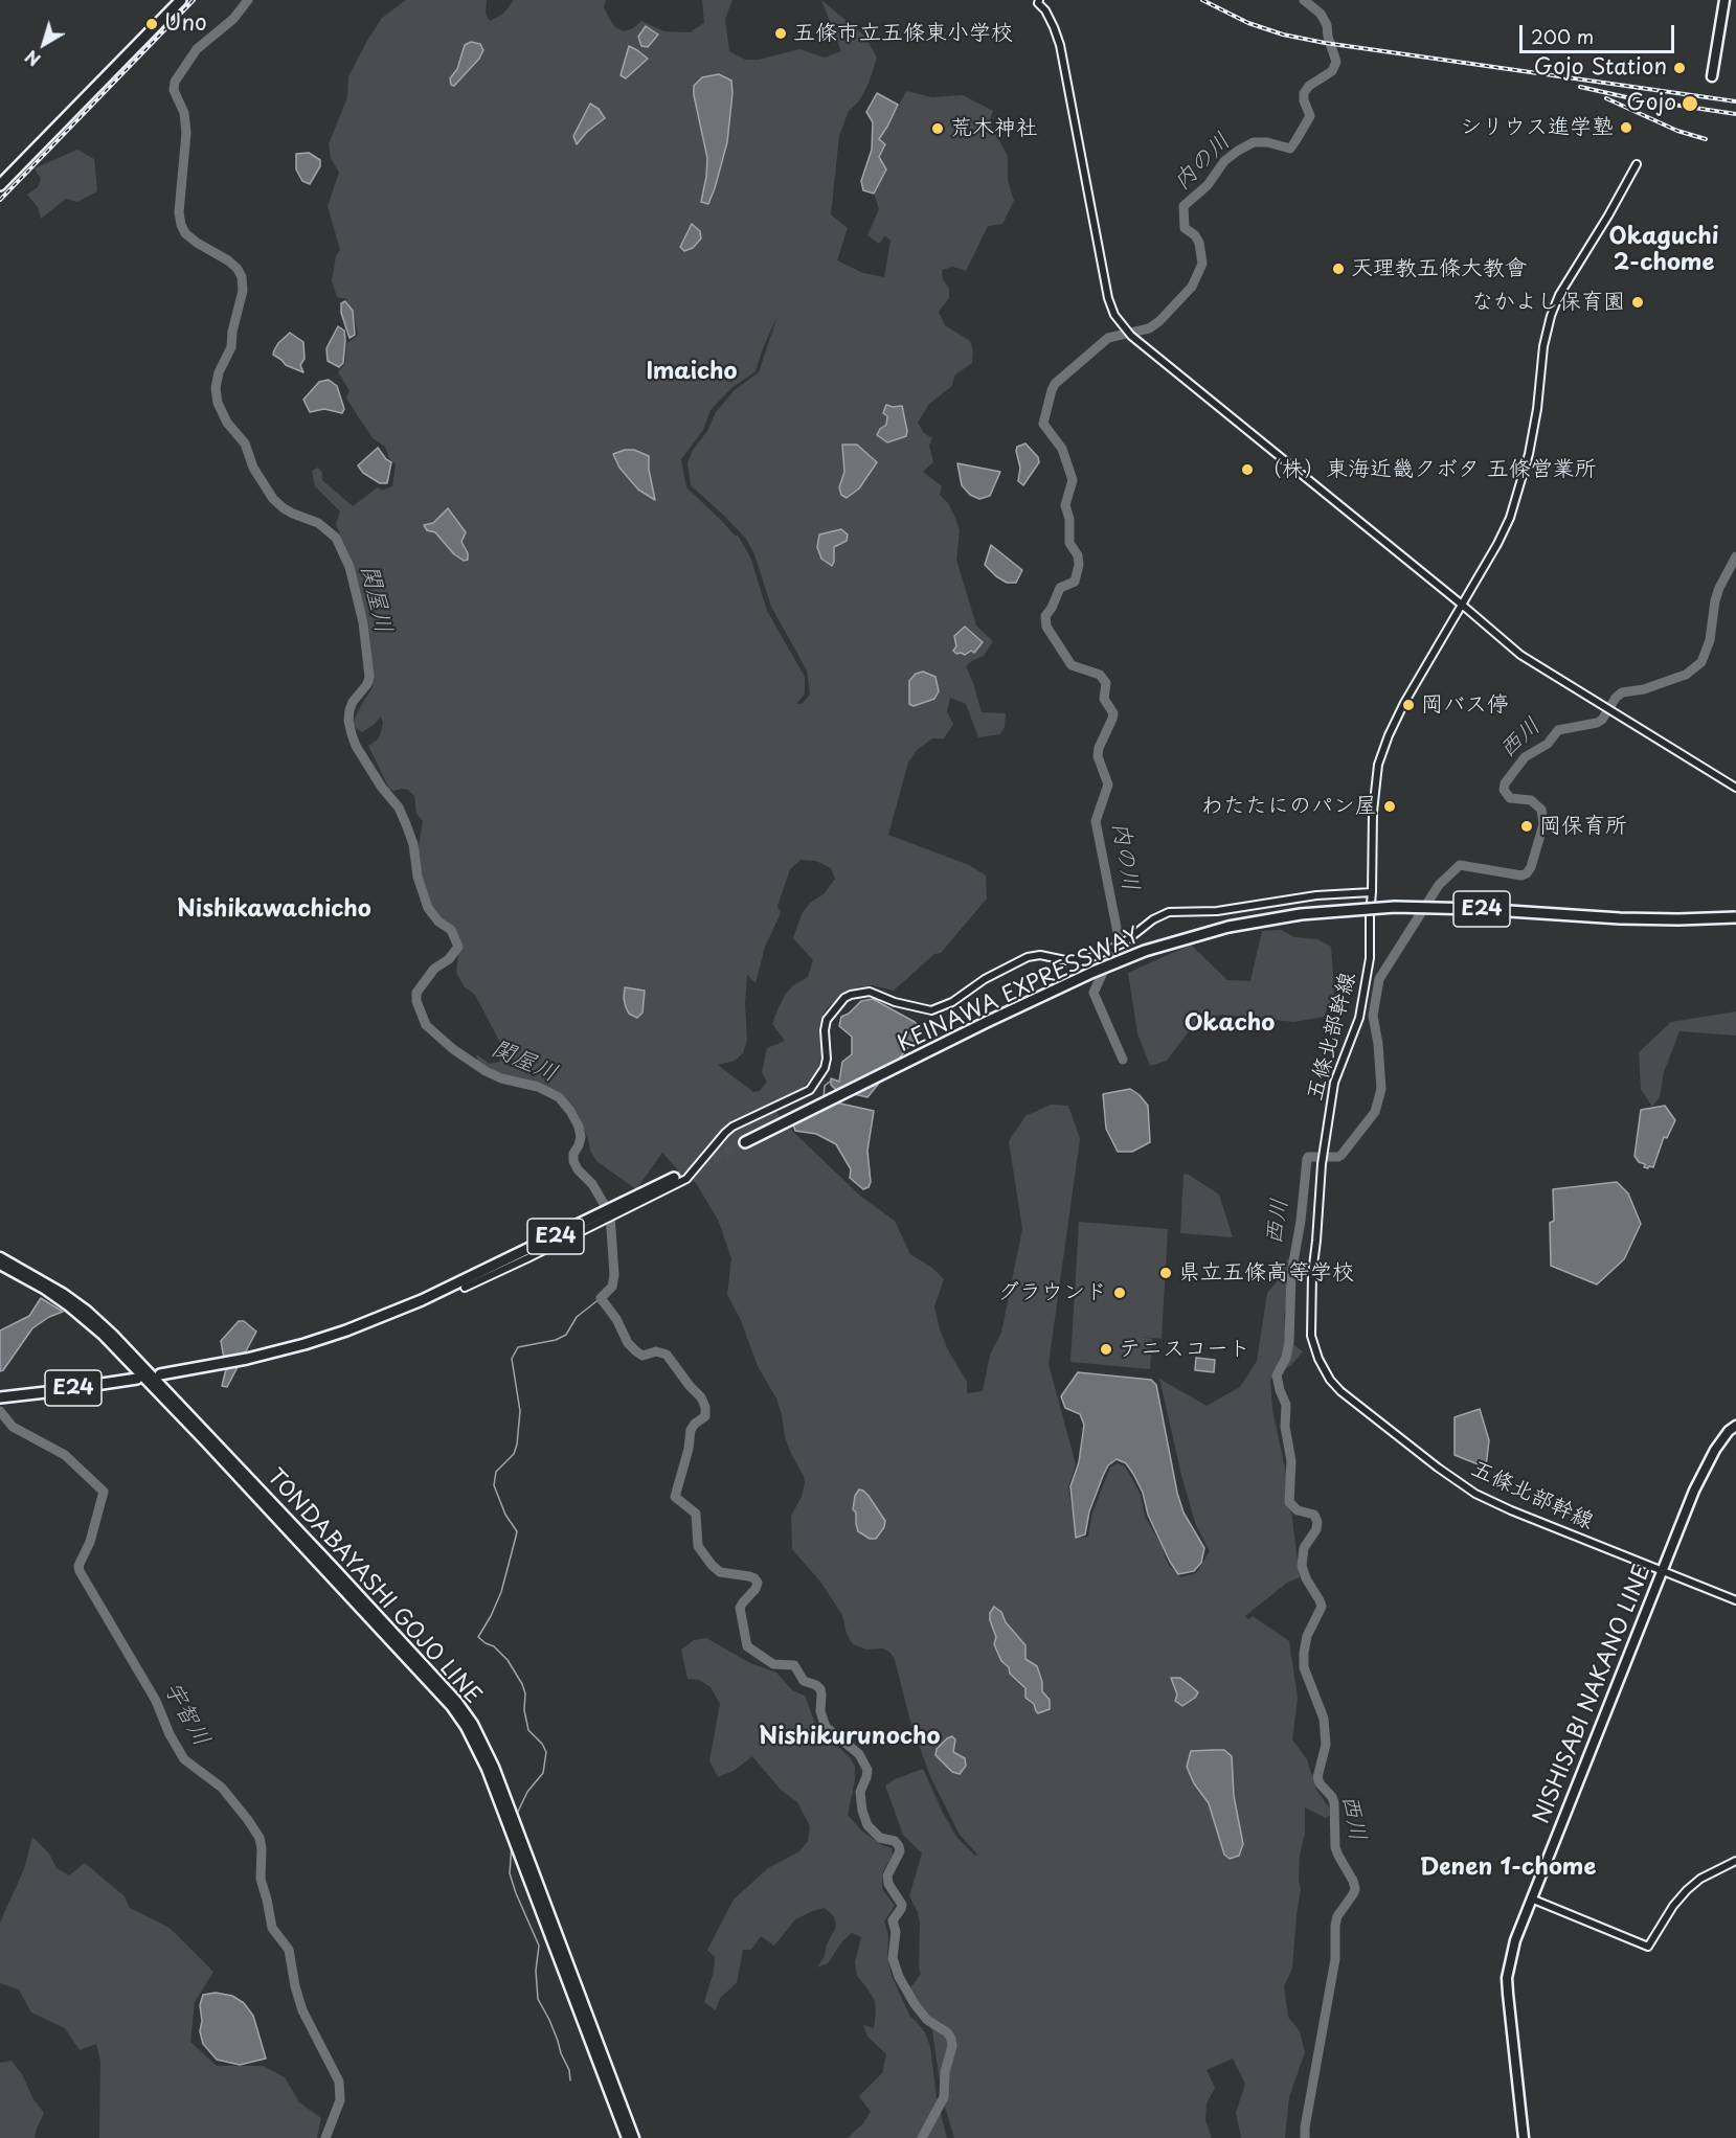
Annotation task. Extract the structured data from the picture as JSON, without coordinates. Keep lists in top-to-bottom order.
{
  "streets": {
    "highway": ["E24", "KEINAWA EXPRESSWAY"],
    "main road": ["TONDABAYASHI GOJO LINE", "NISHISABI NAKANO LINE"],
    "street": ["五條北部幹線"]
  },
  "crossings": [
    ["五條北部幹線", "NISHISABI NAKANO LINE"]
  ],
  "districts": [
    "Okaguchi 2-chome",
    "Imaicho",
    "Nishikawachicho",
    "Okacho",
    "Nishikurunocho",
    "Denen 1-chome"
  ],
  "water": [
    "内の川",
    "関屋川",
    "西川",
    "宇智川"
  ],
  "places": [
    "Uno",
    "五條市立五條東小学校",
    "Gojo Station",
    "Gojo",
    "シリウス進学塾",
    "荒木神社",
    "天理教五條大教會",
    "なかよし保育園",
    "（株）東海近畿クボタ 五條営業所",
    "岡バス停",
    "わたたにのパン屋",
    "岡保育所",
    "県立五條高等学校",
    "グラウンド",
    "テニスコート"
  ],
  "scale_bar": "200 m",
  "north": "bottom left"
}
